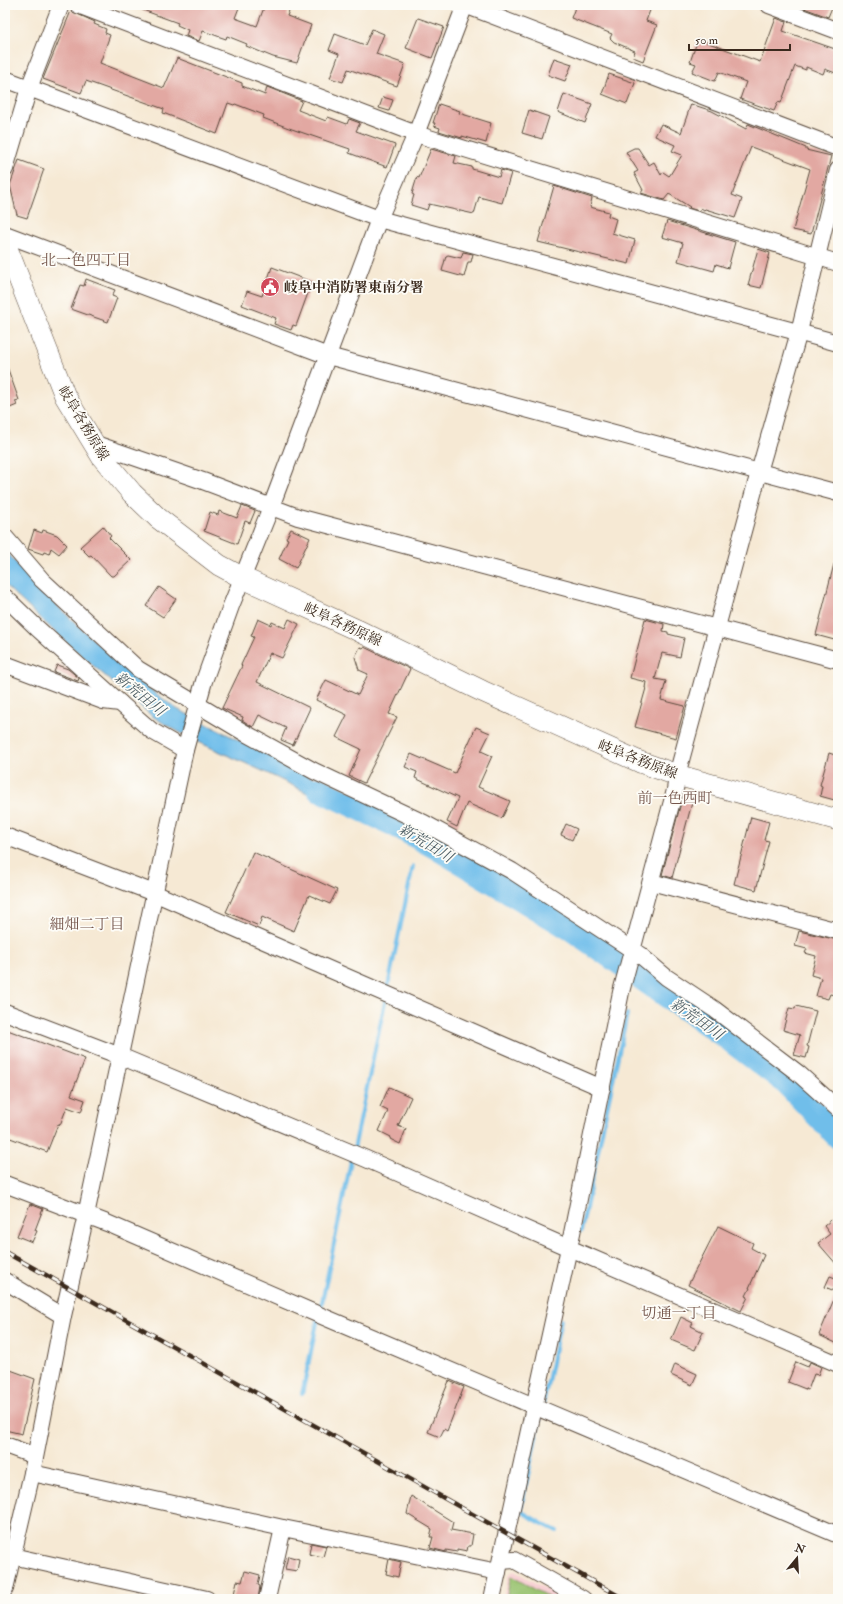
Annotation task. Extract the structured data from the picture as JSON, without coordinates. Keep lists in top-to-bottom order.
{
  "streets": {
    "main road": ["岐阜各務原線"]
  },
  "districts": [
    "北一色四丁目",
    "前一色西町",
    "細畑二丁目",
    "切通一丁目"
  ],
  "water": ["新荒田川"],
  "places": {
    "public building": ["岐阜中消防署東南分署"]
  },
  "scale_bar": "50 m",
  "north": "top"
}
